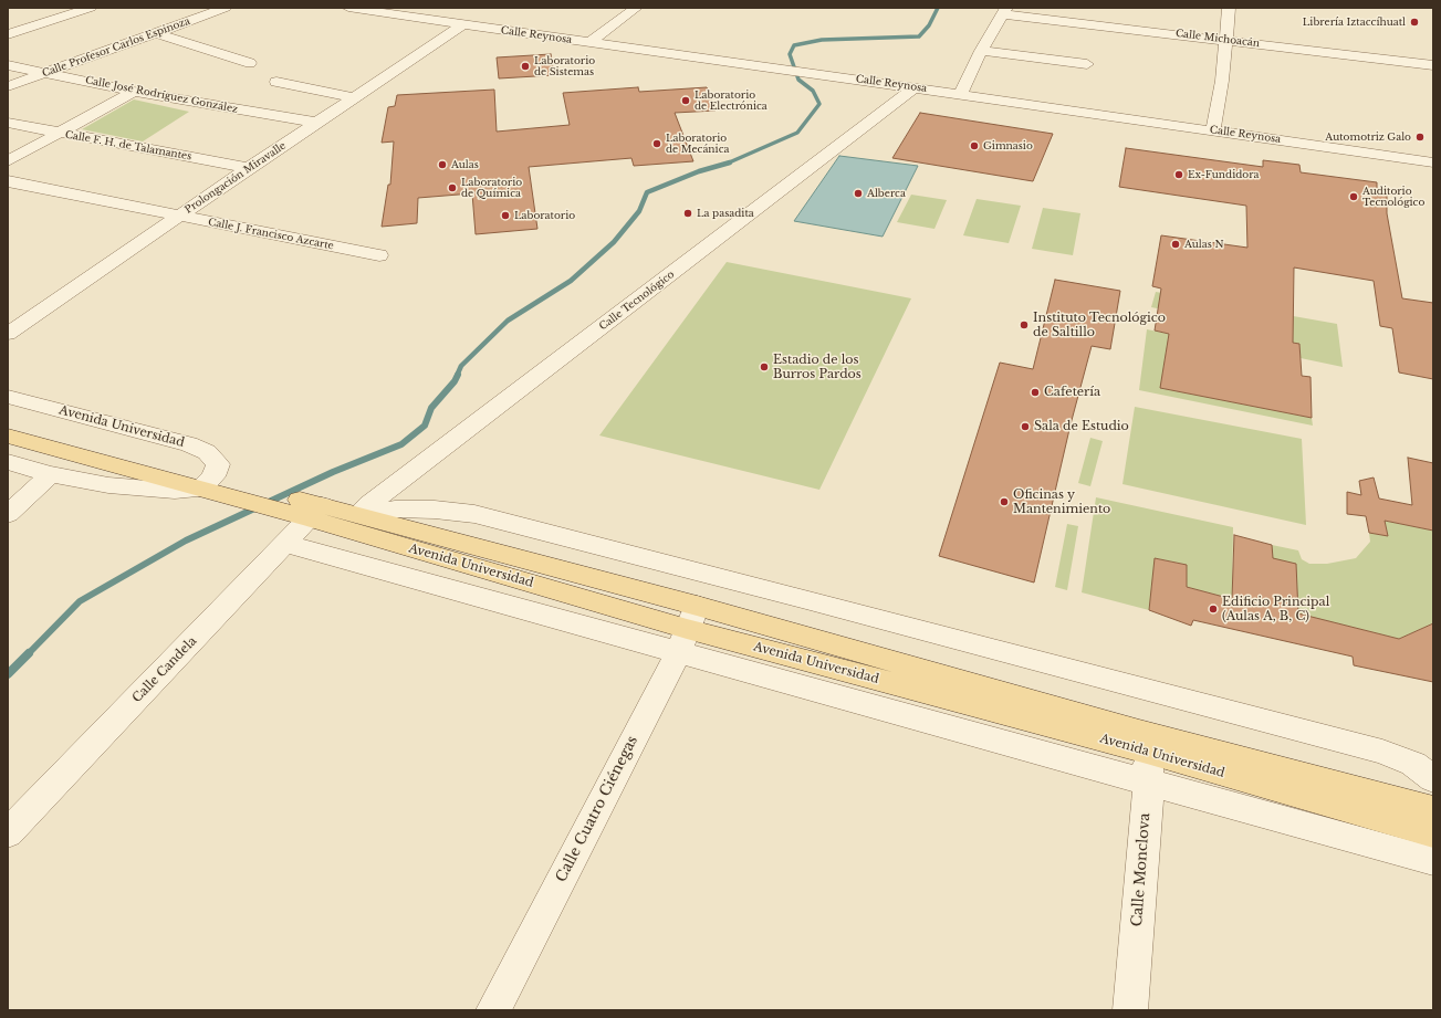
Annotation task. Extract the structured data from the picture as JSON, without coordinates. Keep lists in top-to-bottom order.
{
  "streets": {
    "main road": ["Avenida Universidad"],
    "street": [
      "Calle Reynosa",
      "Calle Michoacán",
      "Calle Profesor Carlos Espinoza",
      "Calle José Rodríguez González",
      "Calle F. H. de Talamantes",
      "Prolongación Miravalle",
      "Calle J. Francisco Azcarte",
      "Calle Tecnológico",
      "Calle Candela",
      "Calle Cuatro Ciénegas",
      "Calle Monclova"
    ]
  },
  "crossings": [
    ["Calle Reynosa", "Prolongación Miravalle"],
    ["Calle Reynosa", "Calle Tecnológico"],
    ["Calle Profesor Carlos Espinoza", "Calle José Rodríguez González"],
    ["Calle José Rodríguez González", "Prolongación Miravalle"],
    ["Calle F. H. de Talamantes", "Prolongación Miravalle"],
    ["Prolongación Miravalle", "Calle J. Francisco Azcarte"],
    ["Calle Tecnológico", "Avenida Universidad"],
    ["Avenida Universidad", "Calle Candela"],
    ["Avenida Universidad", "Calle Cuatro Ciénegas"],
    ["Avenida Universidad", "Calle Monclova"]
  ],
  "places": [
    "Librería Iztaccíhuatl",
    "Laboratorio de Sistemas",
    "Laboratorio de Electrónica",
    "Automotriz Galo",
    "Laboratorio de Mecánica",
    "Gimnasio",
    "Aulas",
    "Ex-Fundidora",
    "Laboratorio de Química",
    "Alberca",
    "Auditorio Tecnológico",
    "La pasadita",
    "Laboratorio",
    "Aulas N",
    "Instituto Tecnológico de Saltillo",
    "Estadio de los Burros Pardos",
    "Cafetería",
    "Sala de Estudio",
    "Oficinas y Mantenimiento",
    "Edificio Principal (Aulas A, B, C)"
  ]
}
